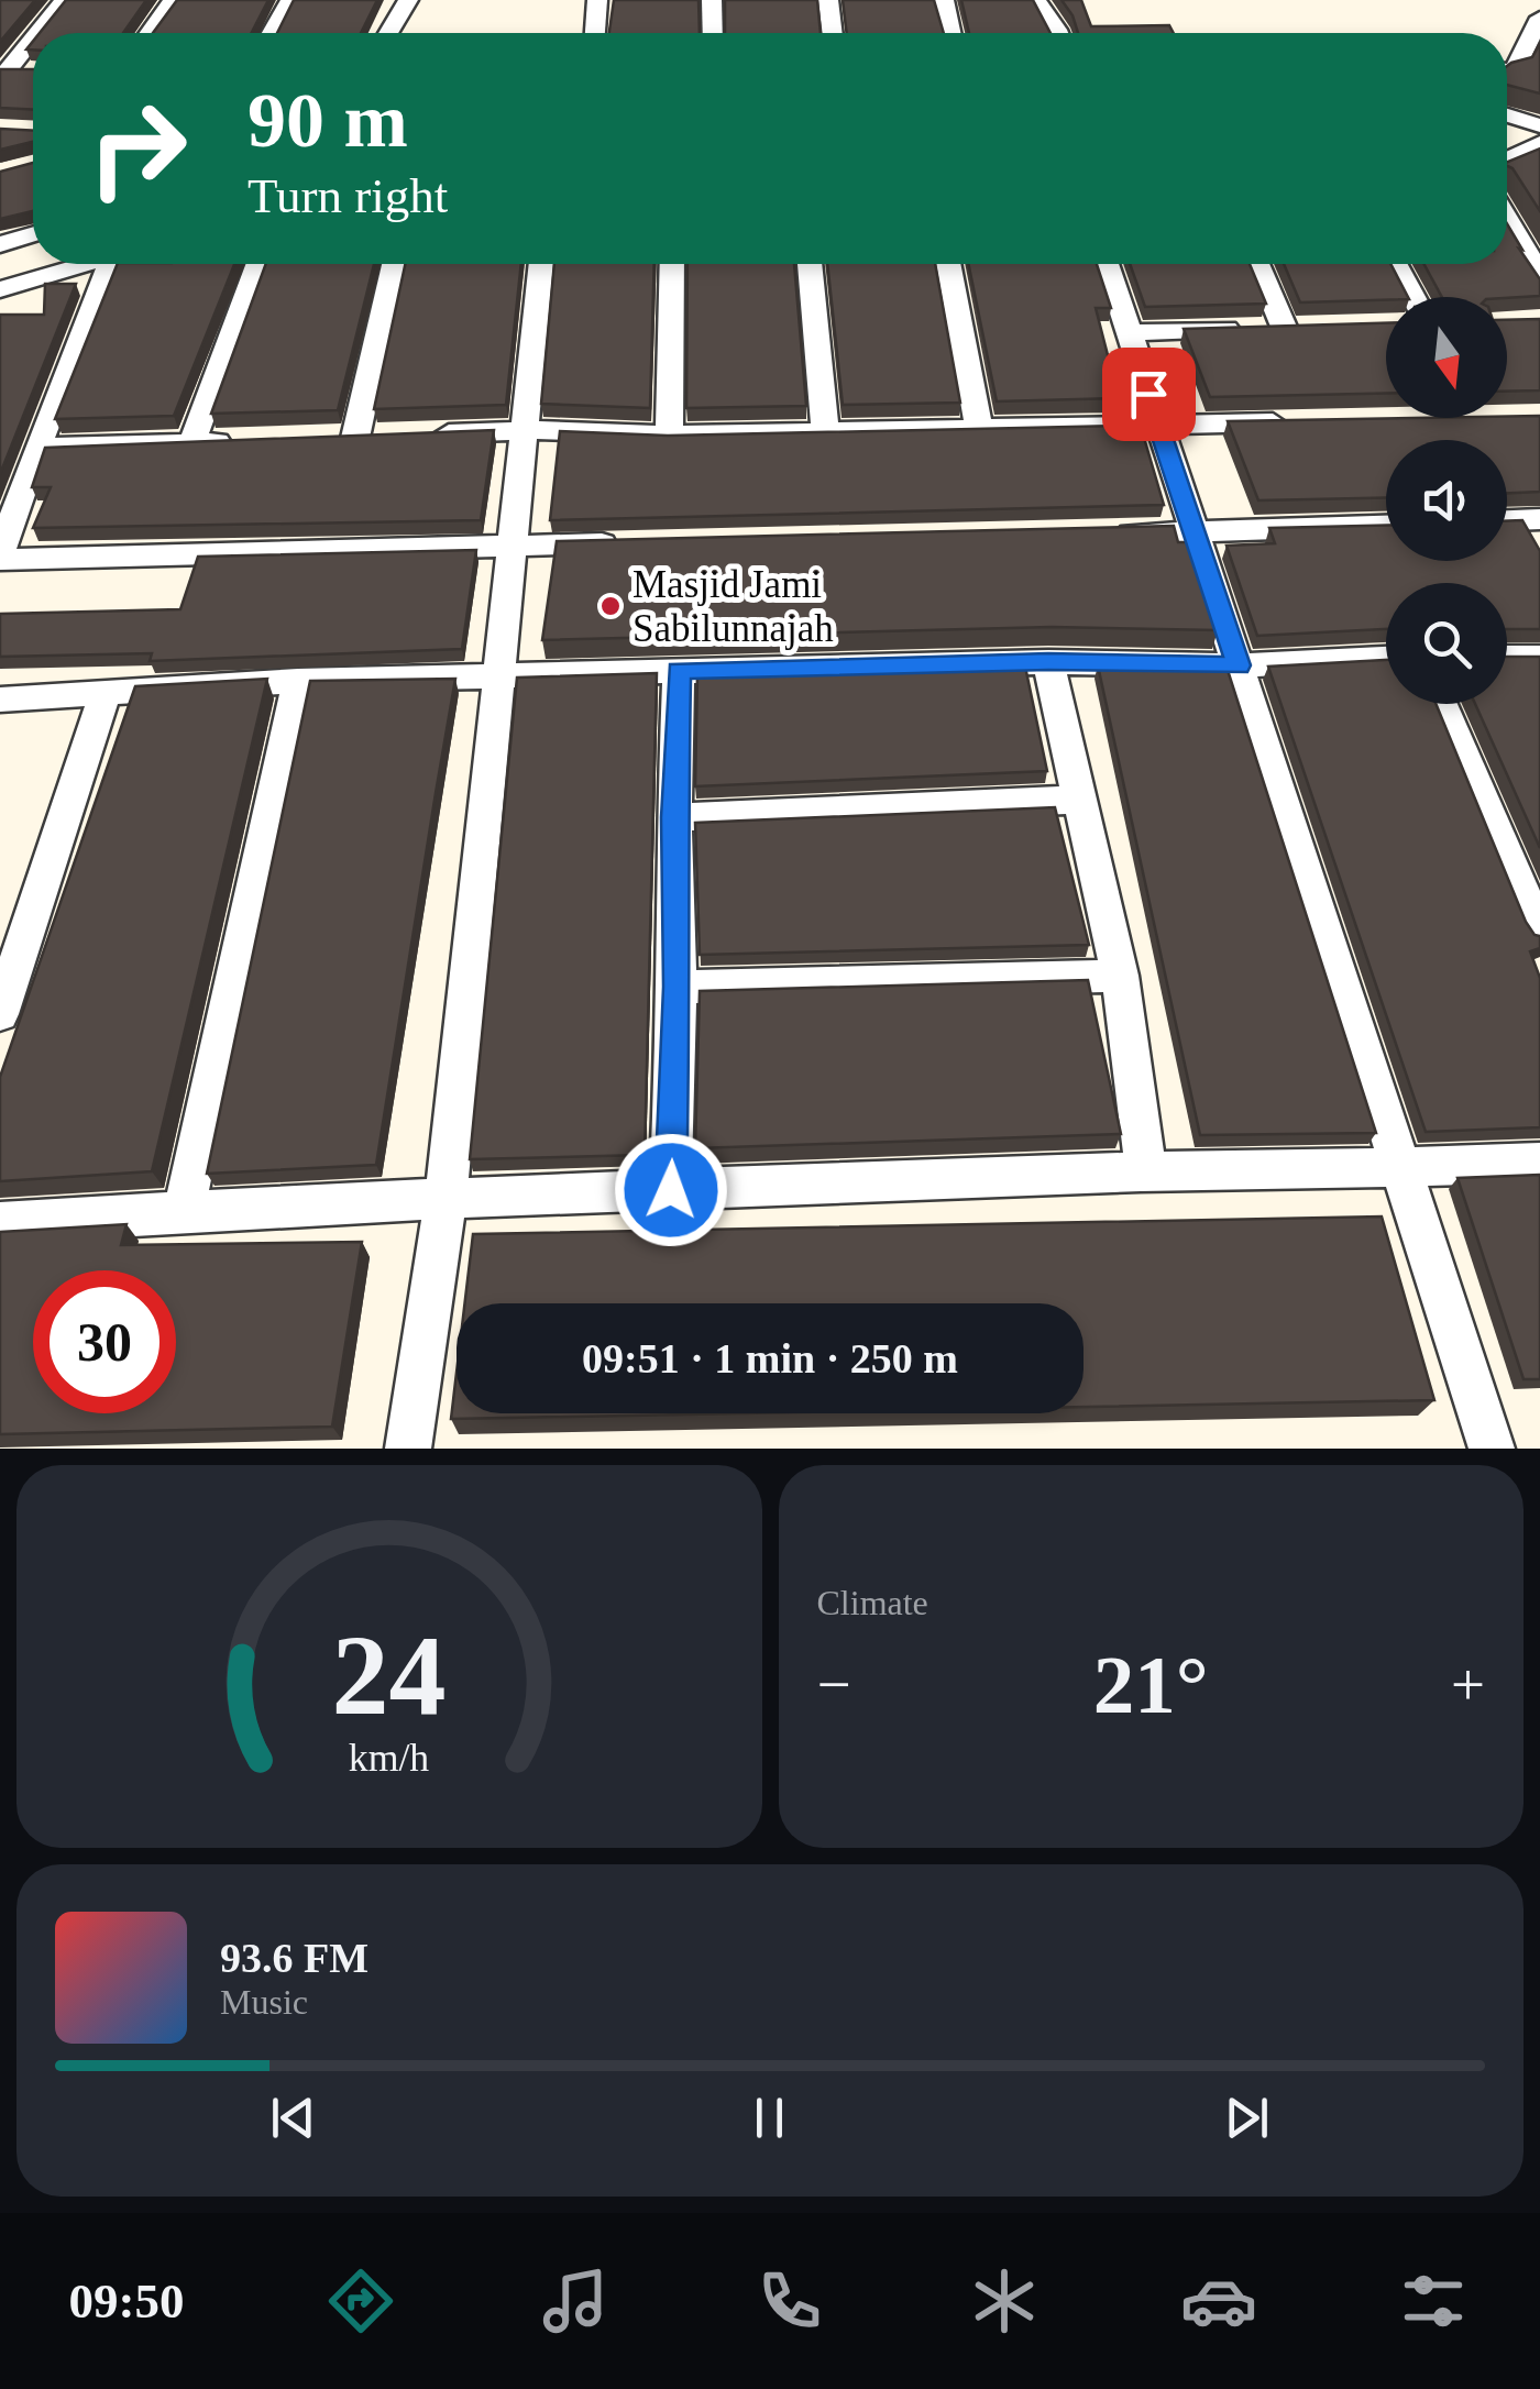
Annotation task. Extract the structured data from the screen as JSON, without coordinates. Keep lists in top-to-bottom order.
{
  "places": ["Masjid Jami Sabilunnajah"],
  "north": "bottom",
  "page": {
    "turn": ["90 m", "Turn right"],
    "limit": "30",
    "trip": "09:51 · 1 min · 250 m",
    "tile": "Climate",
    "heat": ["−", "21°", "+"],
    "song": ["93.6 FM", "Music"],
    "tabs": "09:50",
    "gauge": ["24", "km/h"]
  }
}
